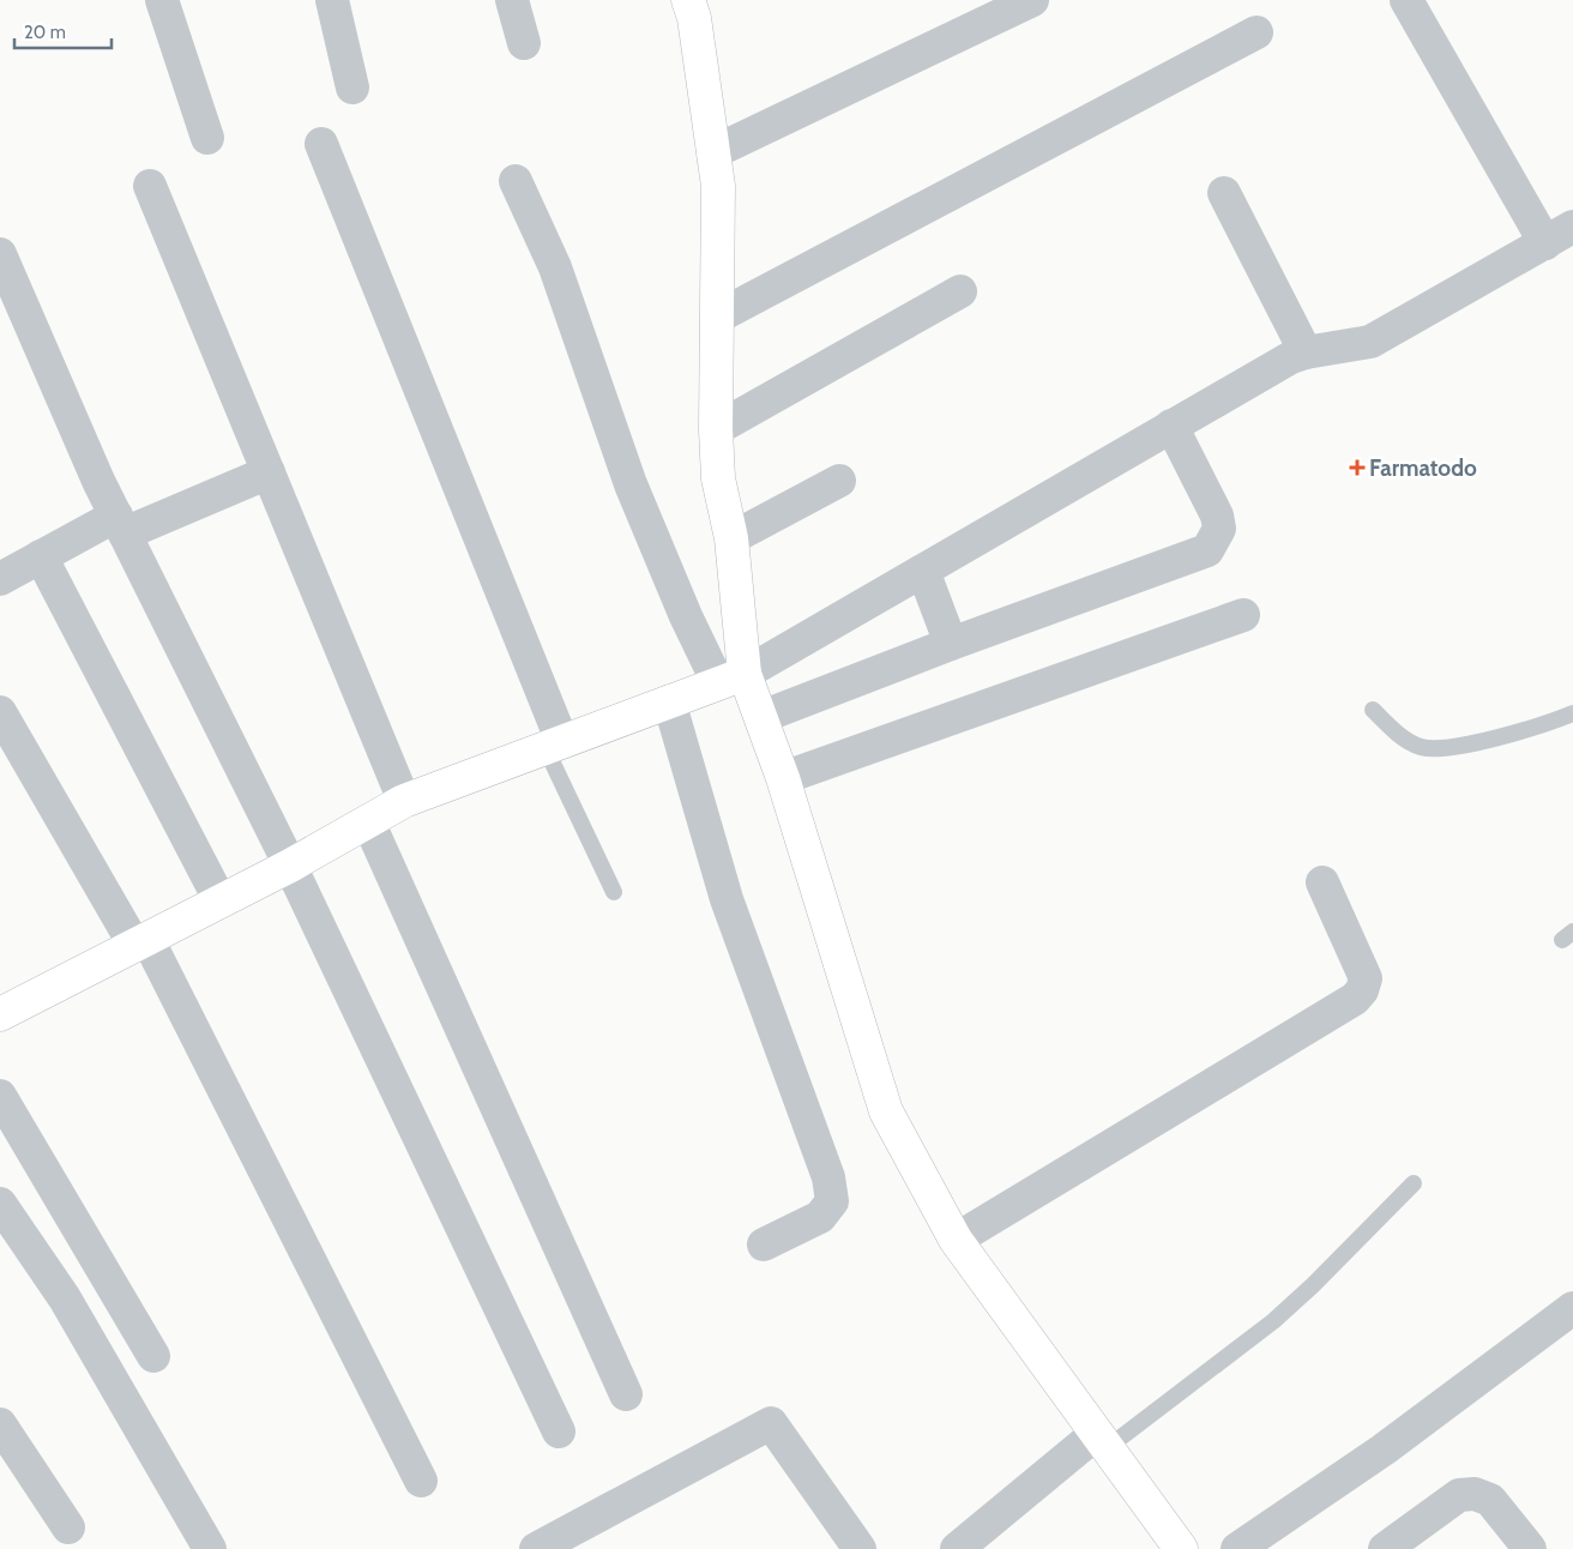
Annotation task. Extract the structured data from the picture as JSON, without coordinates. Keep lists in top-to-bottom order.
{
  "places": {
    "health": ["Farmatodo"]
  },
  "scale_bar": "20 m"
}
